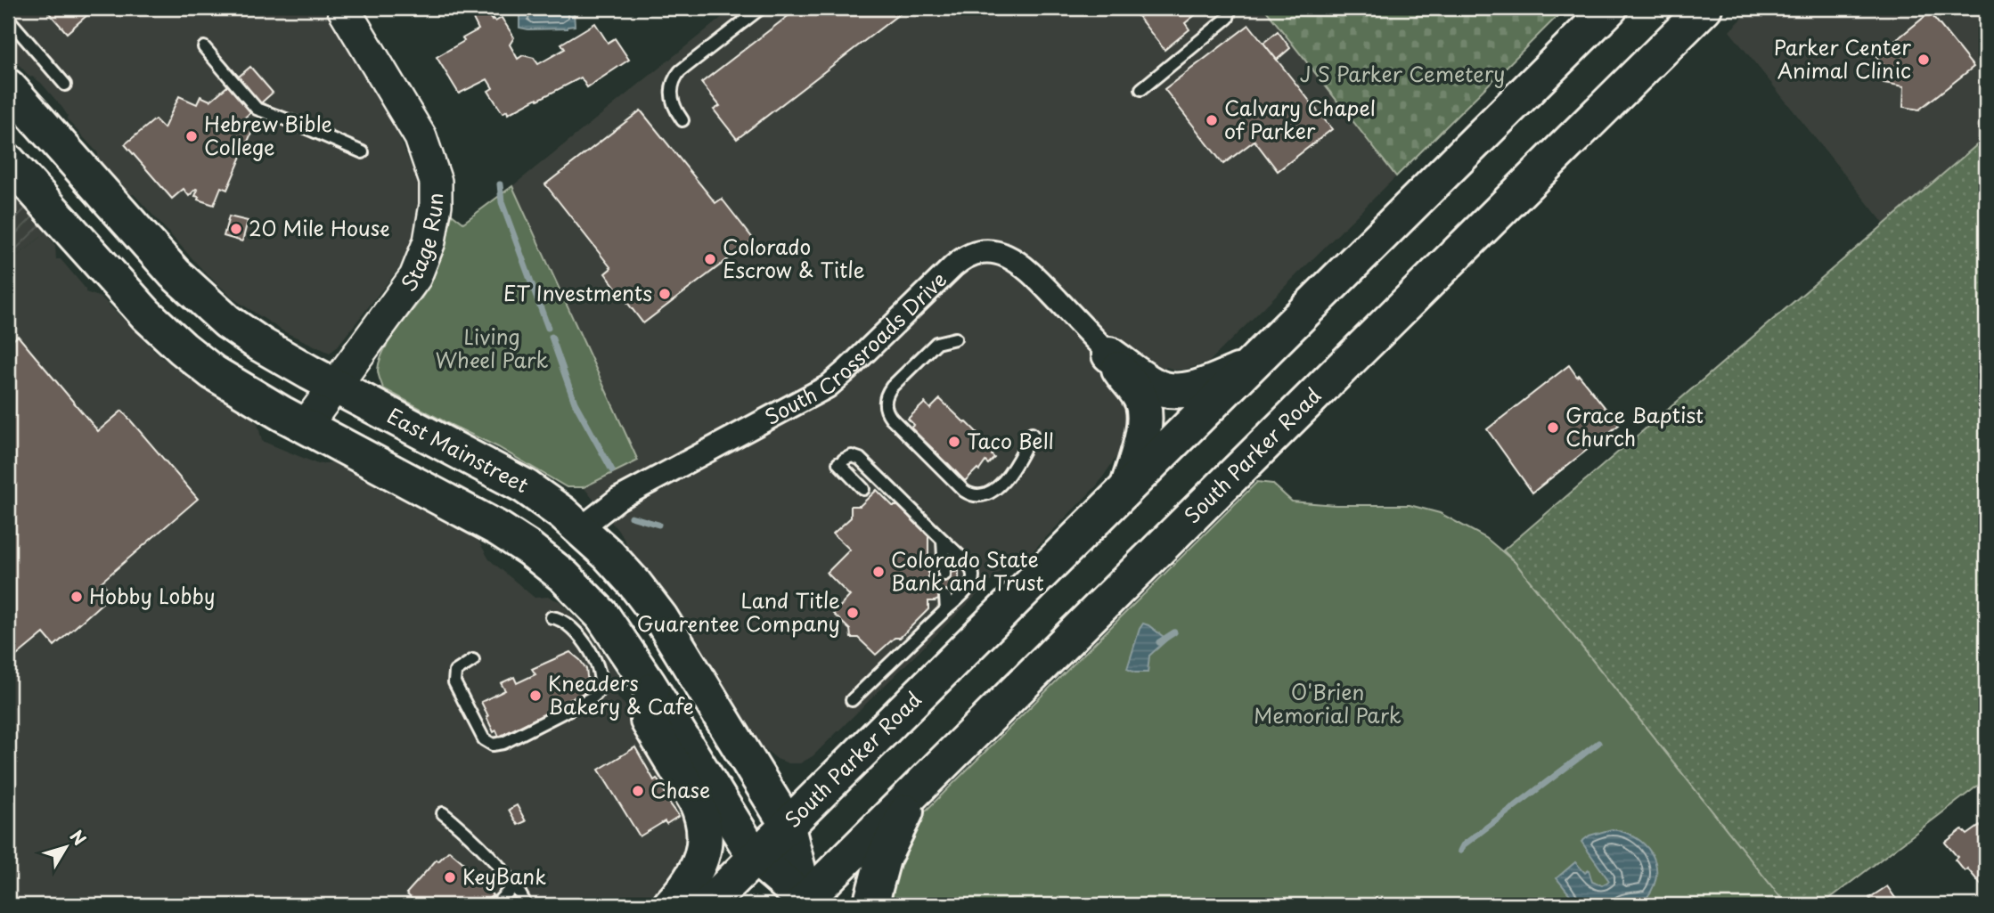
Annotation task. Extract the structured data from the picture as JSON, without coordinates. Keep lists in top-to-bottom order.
{
  "streets": {
    "main road": ["East Mainstreet", "South Parker Road"],
    "street": ["Stage Run", "South Crossroads Drive"]
  },
  "crossings": [
    ["Stage Run", "East Mainstreet"],
    ["South Crossroads Drive", "East Mainstreet"],
    ["East Mainstreet", "South Parker Road"]
  ],
  "parks": ["J S Parker Cemetery", "Living Wheel Park", "O'Brien Memorial Park"],
  "places": [
    "Parker Center Animal Clinic",
    "Calvary Chapel of Parker",
    "Hebrew Bible College",
    "20 Mile House",
    "Colorado Escrow & Title",
    "ET Investments",
    "Grace Baptist Church",
    "Taco Bell",
    "Colorado State Bank and Trust",
    "Hobby Lobby",
    "Land Title Guarentee Company",
    "Kneaders Bakery & Cafe",
    "Chase",
    "KeyBank"
  ],
  "north": "top right"
}
